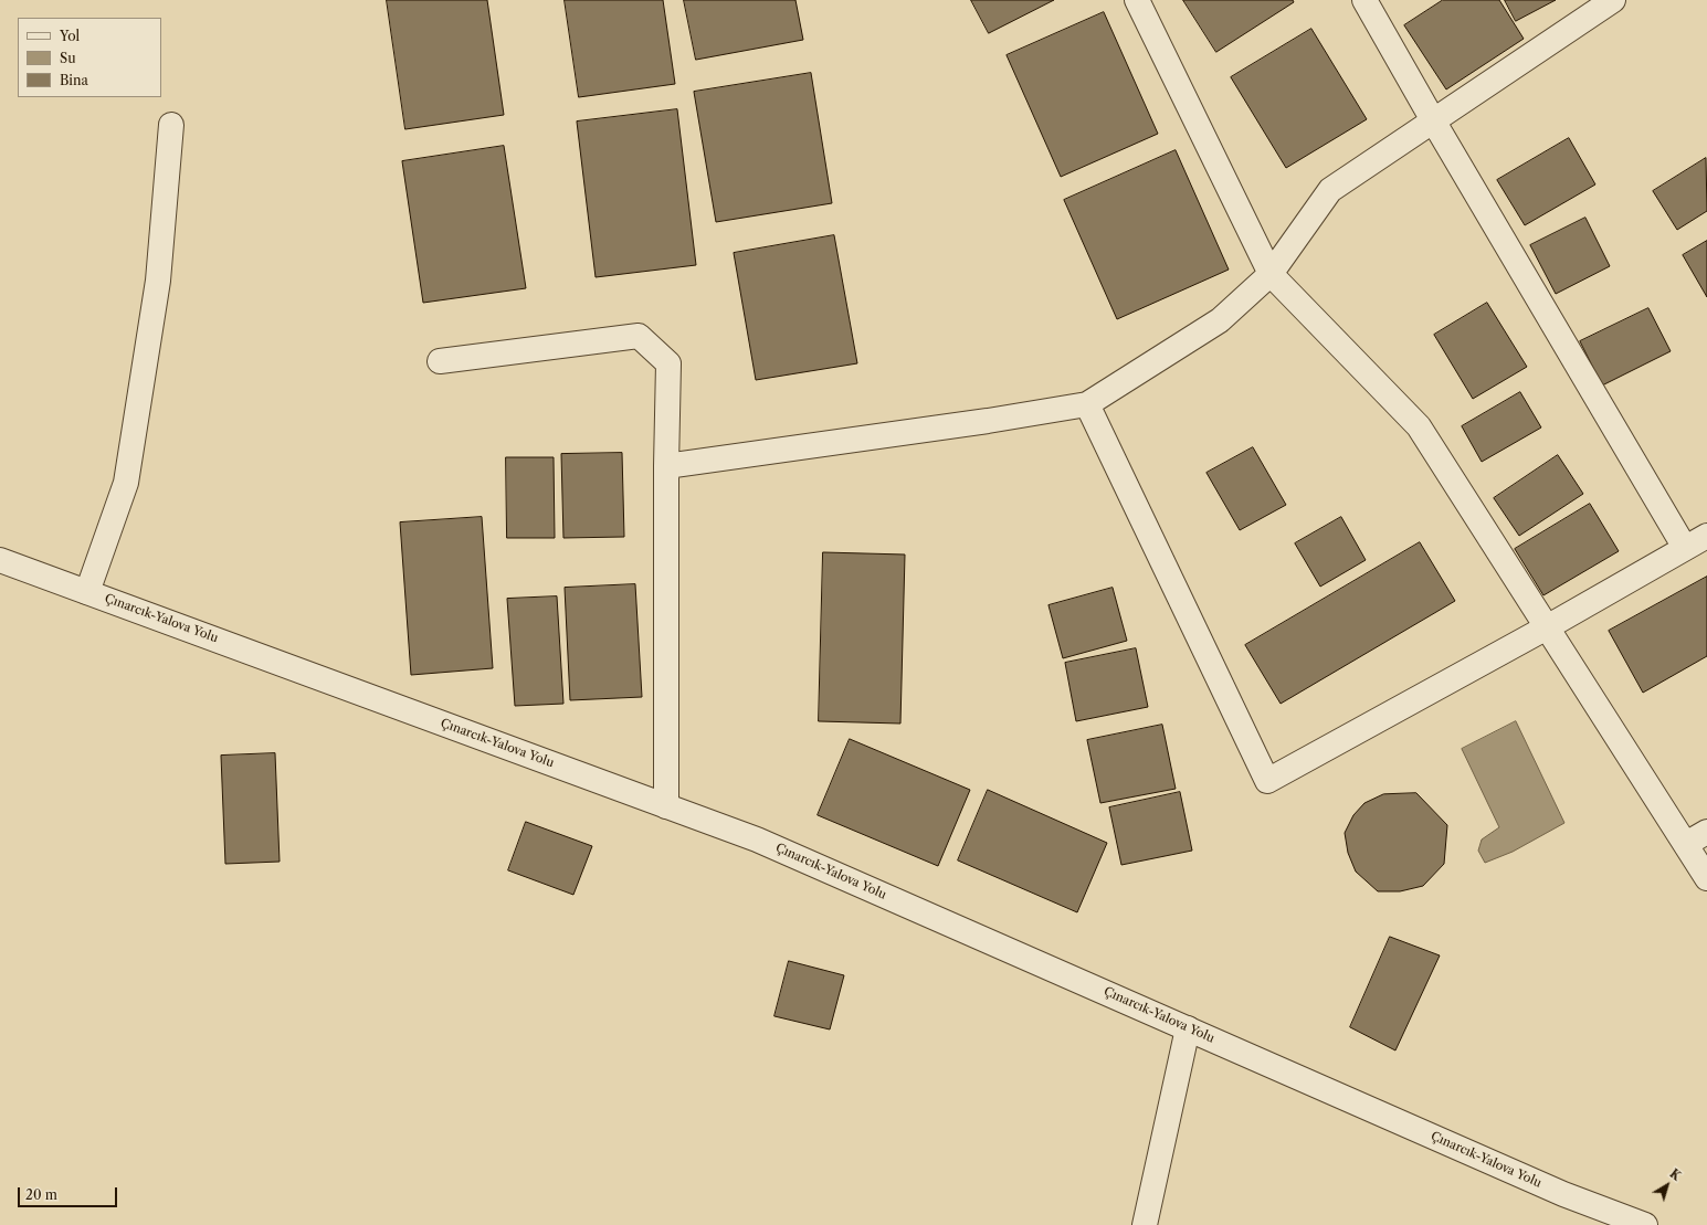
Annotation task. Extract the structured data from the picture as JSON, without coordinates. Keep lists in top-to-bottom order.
{
  "streets": {
    "street": ["Çınarcık-Yalova Yolu"]
  },
  "legend": ["Yol", "Su", "Bina"],
  "scale_bar": "20 m",
  "north": "top right"
}
